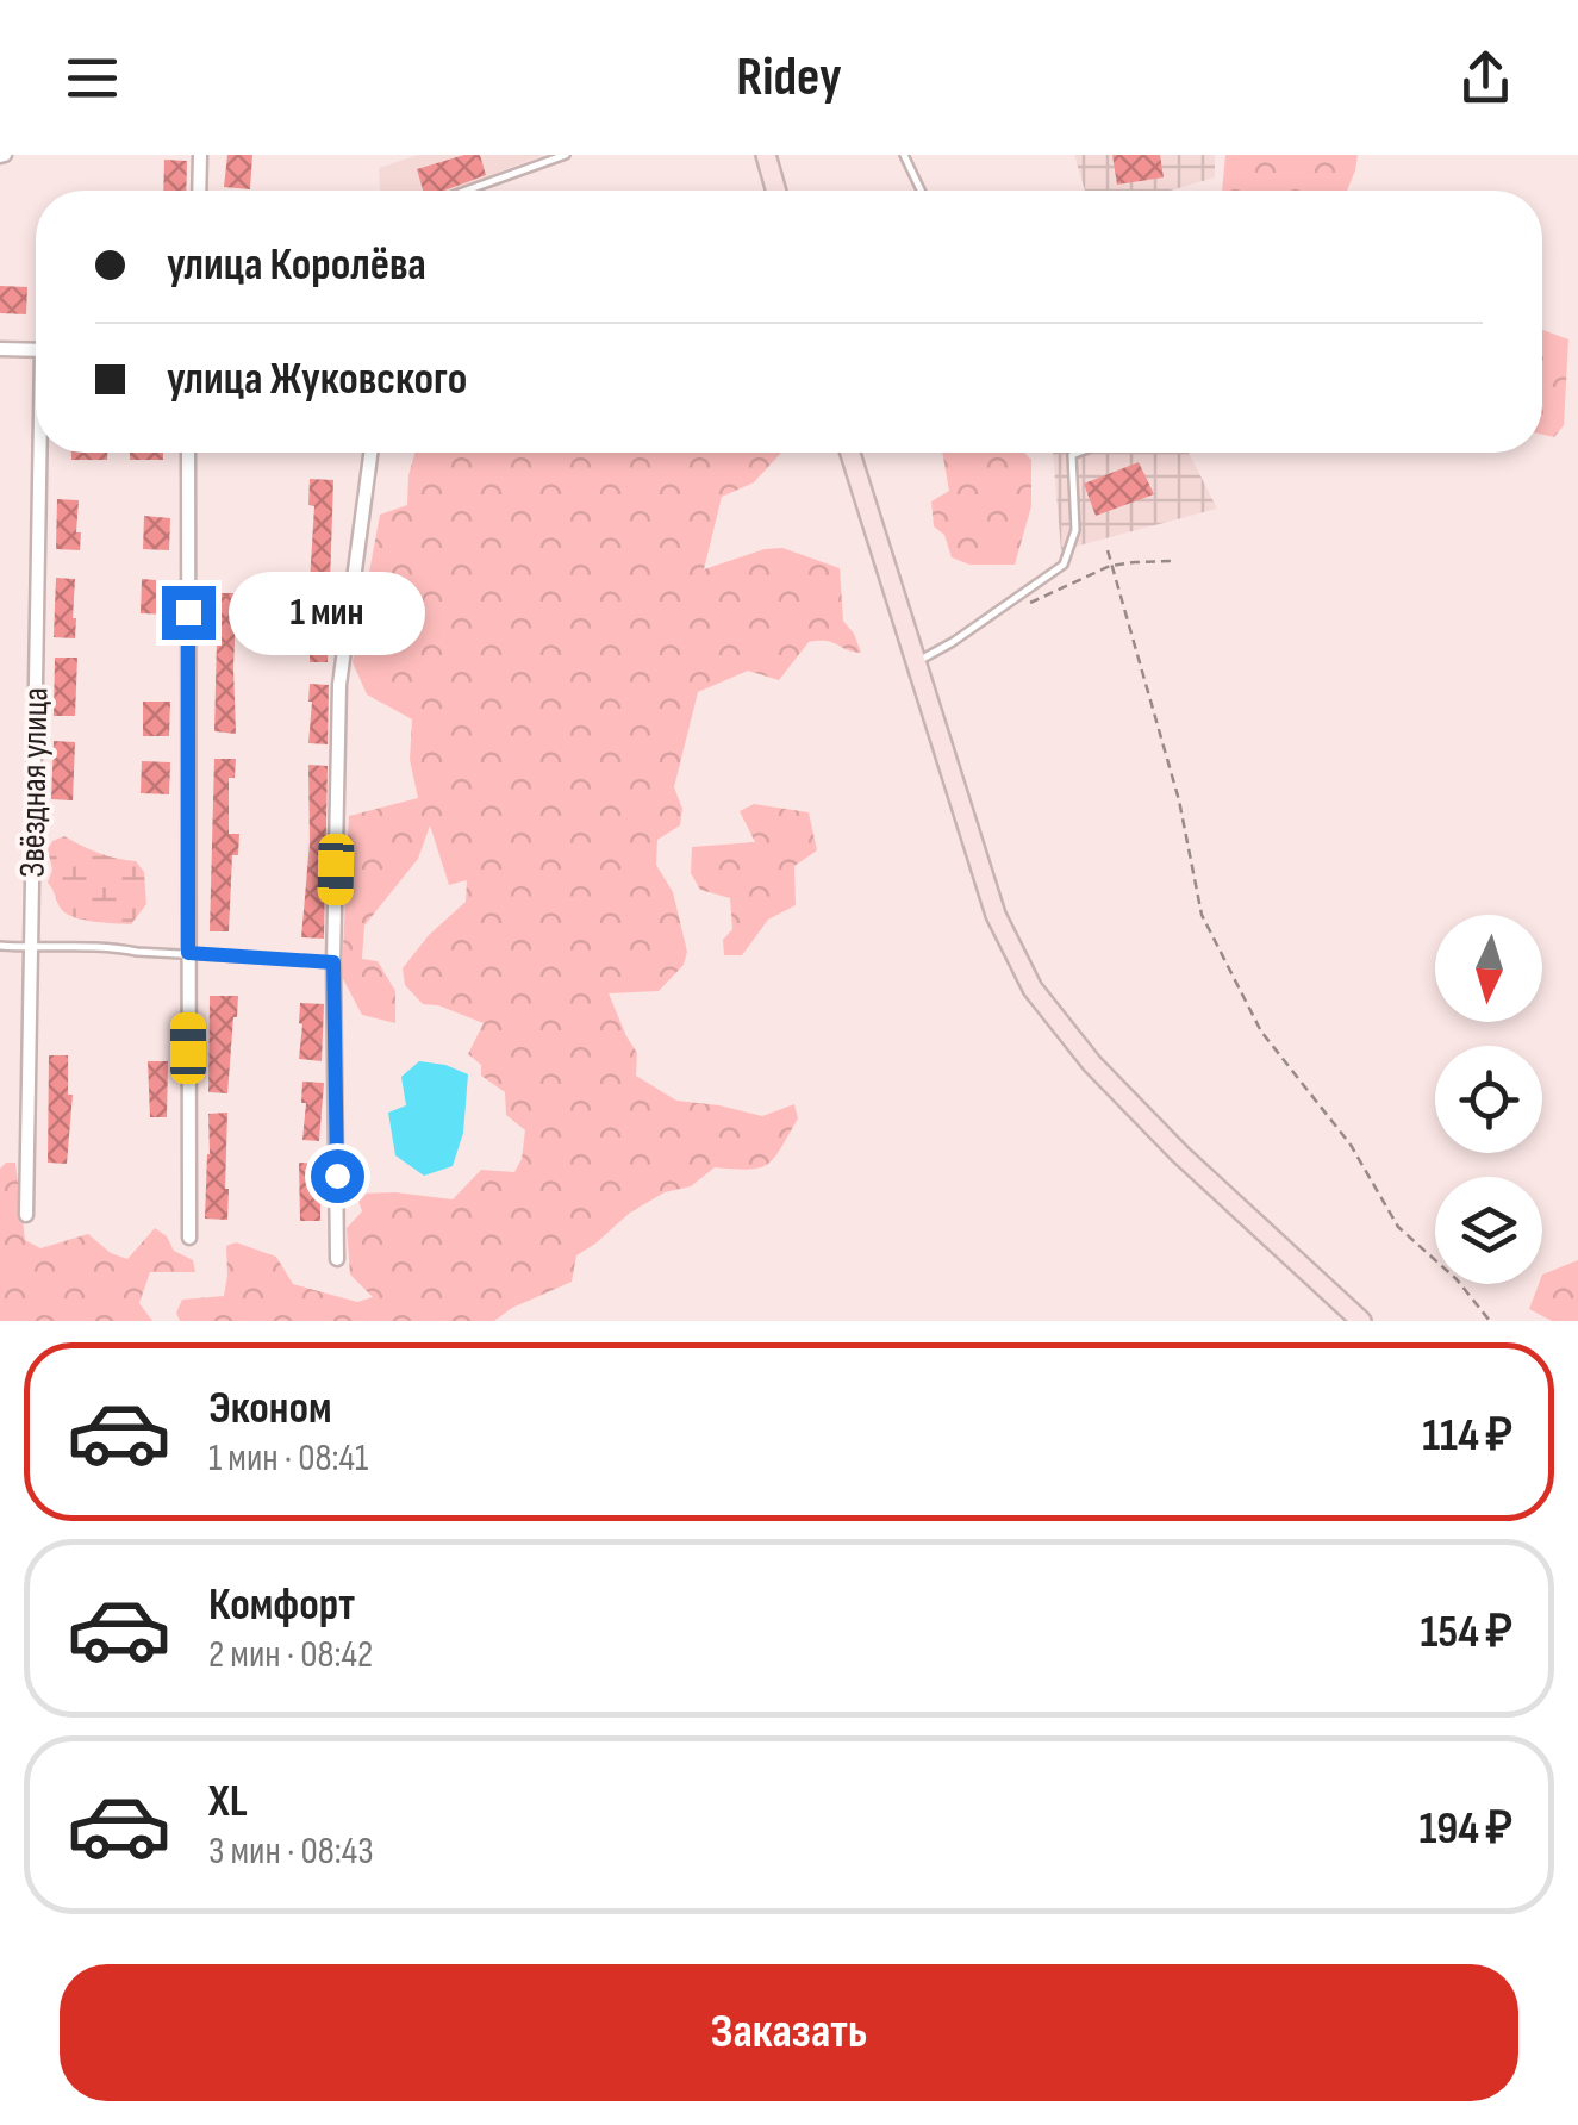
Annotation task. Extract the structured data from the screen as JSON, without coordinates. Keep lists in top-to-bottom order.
{
  "streets": {
    "street": ["Звёздная улица"]
  },
  "north": "bottom",
  "page": {
    "header": "Ridey",
    "banner": ["улица Королёва", "улица Жуковского"],
    "bubble": "1 мин",
    "list": [
      {
        "name": "Эконом",
        "note": "1 мин · 08:41",
        "value": "114 ₽"
      },
      {
        "name": "Комфорт",
        "note": "2 мин · 08:42",
        "value": "154 ₽"
      },
      {
        "name": "XL",
        "note": "3 мин · 08:43",
        "value": "194 ₽"
      }
    ],
    "buttons": "Заказать"
  }
}
